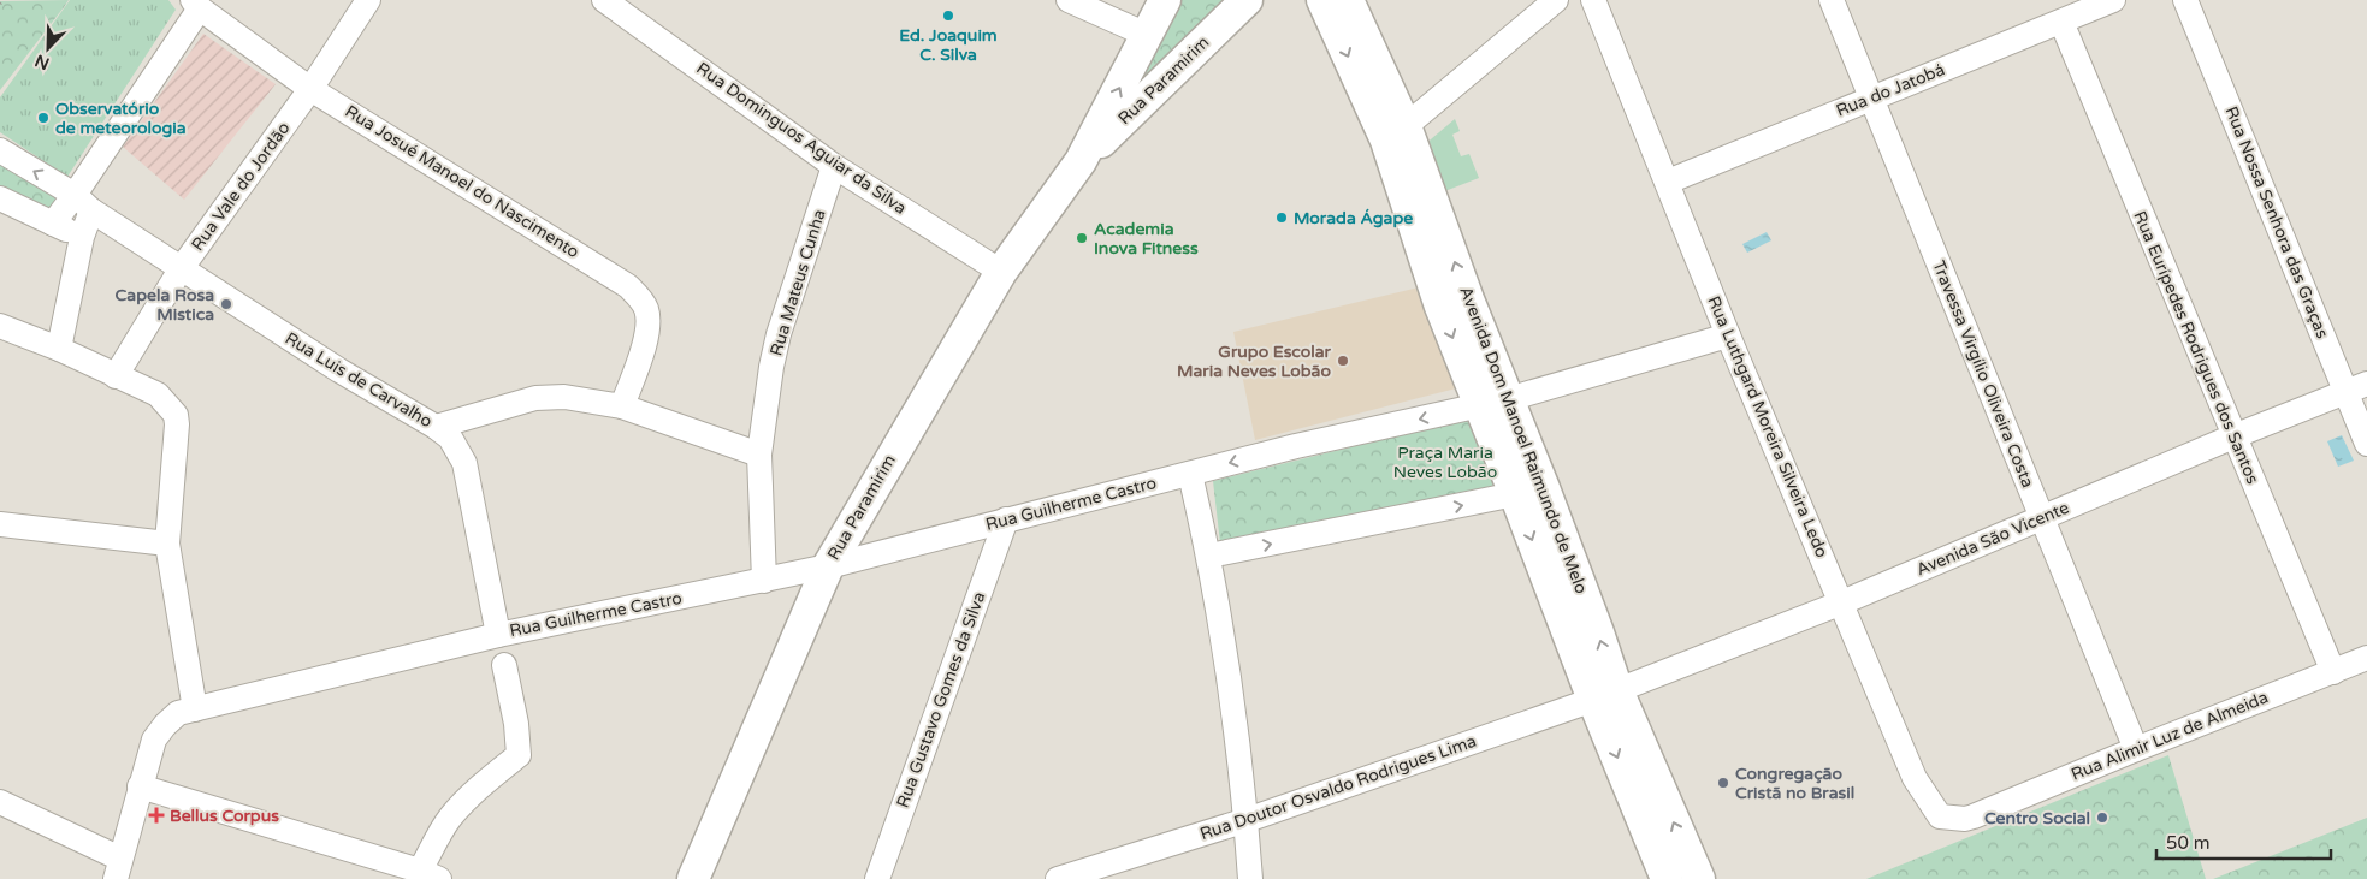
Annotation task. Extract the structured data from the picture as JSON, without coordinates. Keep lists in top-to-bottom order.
{
  "streets": {
    "main road": ["Rua Paramirim", "Avenida Dom Manoel Raimundo de Melo"],
    "street": [
      "Rua do Jatobá",
      "Rua Dominguos Aguiar da Silva",
      "Rua Josué Manoel do Nascimento",
      "Rua Vale do Jordão",
      "Rua Nossa Senhora das Graças",
      "Rua Mateus Cunha",
      "Rua Eurípedes Rodrigues dos Santos",
      "Travessa Virgílio Oliveira Costa",
      "Rua Luis de Carvalho",
      "Rua Luthgard Moreira Silveira Ledo",
      "Rua Guilherme Castro",
      "Avenida São Vicente",
      "Rua Gustavo Gomes da Silva",
      "Rua Alimir Luz de Almeida",
      "Rua Doutor Osvaldo Rodrigues Lima"
    ]
  },
  "crossings": [
    ["Rua Paramirim", "Rua Dominguos Aguiar da Silva"],
    ["Rua Paramirim", "Rua Guilherme Castro"],
    ["Rua do Jatobá", "Rua Eurípedes Rodrigues dos Santos"],
    ["Rua do Jatobá", "Travessa Virgílio Oliveira Costa"],
    ["Rua do Jatobá", "Rua Luthgard Moreira Silveira Ledo"],
    ["Rua Dominguos Aguiar da Silva", "Rua Mateus Cunha"],
    ["Rua Josué Manoel do Nascimento", "Rua Vale do Jordão"],
    ["Rua Josué Manoel do Nascimento", "Rua Luis de Carvalho"],
    ["Rua Vale do Jordão", "Rua Luis de Carvalho"],
    ["Rua Nossa Senhora das Graças", "Avenida São Vicente"],
    ["Rua Mateus Cunha", "Rua Luis de Carvalho"],
    ["Rua Mateus Cunha", "Rua Guilherme Castro"],
    ["Rua Eurípedes Rodrigues dos Santos", "Avenida São Vicente"],
    ["Rua Eurípedes Rodrigues dos Santos", "Rua Alimir Luz de Almeida"],
    ["Travessa Virgílio Oliveira Costa", "Avenida São Vicente"],
    ["Travessa Virgílio Oliveira Costa", "Rua Alimir Luz de Almeida"],
    ["Rua Luthgard Moreira Silveira Ledo", "Avenida São Vicente"],
    ["Rua Luthgard Moreira Silveira Ledo", "Rua Alimir Luz de Almeida"],
    ["Avenida Dom Manoel Raimundo de Melo", "Avenida São Vicente"],
    ["Avenida Dom Manoel Raimundo de Melo", "Rua Doutor Osvaldo Rodrigues Lima"],
    ["Rua Guilherme Castro", "Rua Gustavo Gomes da Silva"],
    ["Avenida São Vicente", "Rua Doutor Osvaldo Rodrigues Lima"]
  ],
  "parks": ["Praça Maria Neves Lobão"],
  "places": {
    "other": [
      "Ed. Joaquim C. Silva",
      "Observatório de meteorologia",
      "Morada Ágape",
      "Academia Inova Fitness",
      "Capela Rosa Mistica",
      "Grupo Escolar Maria Neves Lobão",
      "Congregação Cristã no Brasil",
      "Centro Social"
    ],
    "health": ["Bellus Corpus"]
  },
  "scale_bar": "50 m",
  "north": "bottom left"
}
